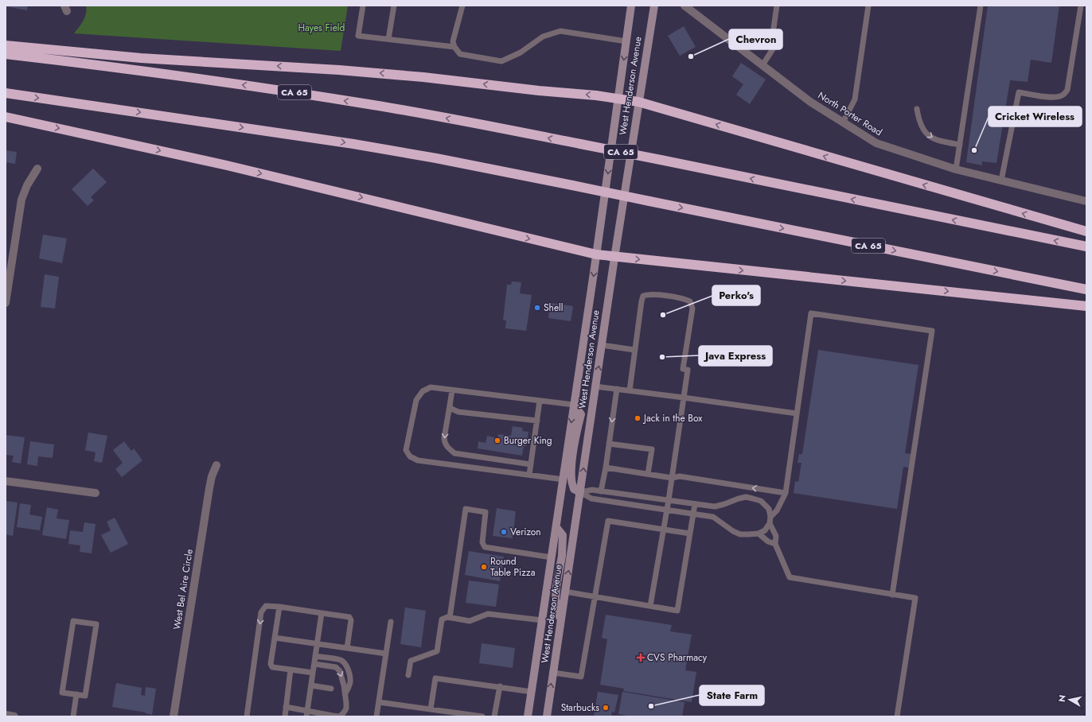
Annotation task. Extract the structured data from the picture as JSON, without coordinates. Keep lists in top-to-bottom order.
{
  "streets": {
    "highway": ["CA 65"],
    "main road": ["West Henderson Avenue"],
    "street": ["North Porter Road", "West Bel Aire Circle"]
  },
  "parks": ["Hayes Field"],
  "places": {
    "other": [
      "Chevron",
      "Cricket Wireless",
      "Shell",
      "Perko's",
      "Java Express",
      "Jack in the Box",
      "Burger King",
      "Verizon",
      "Round Table Pizza",
      "State Farm",
      "Starbucks"
    ],
    "health": ["CVS Pharmacy"]
  },
  "north": "left"
}
